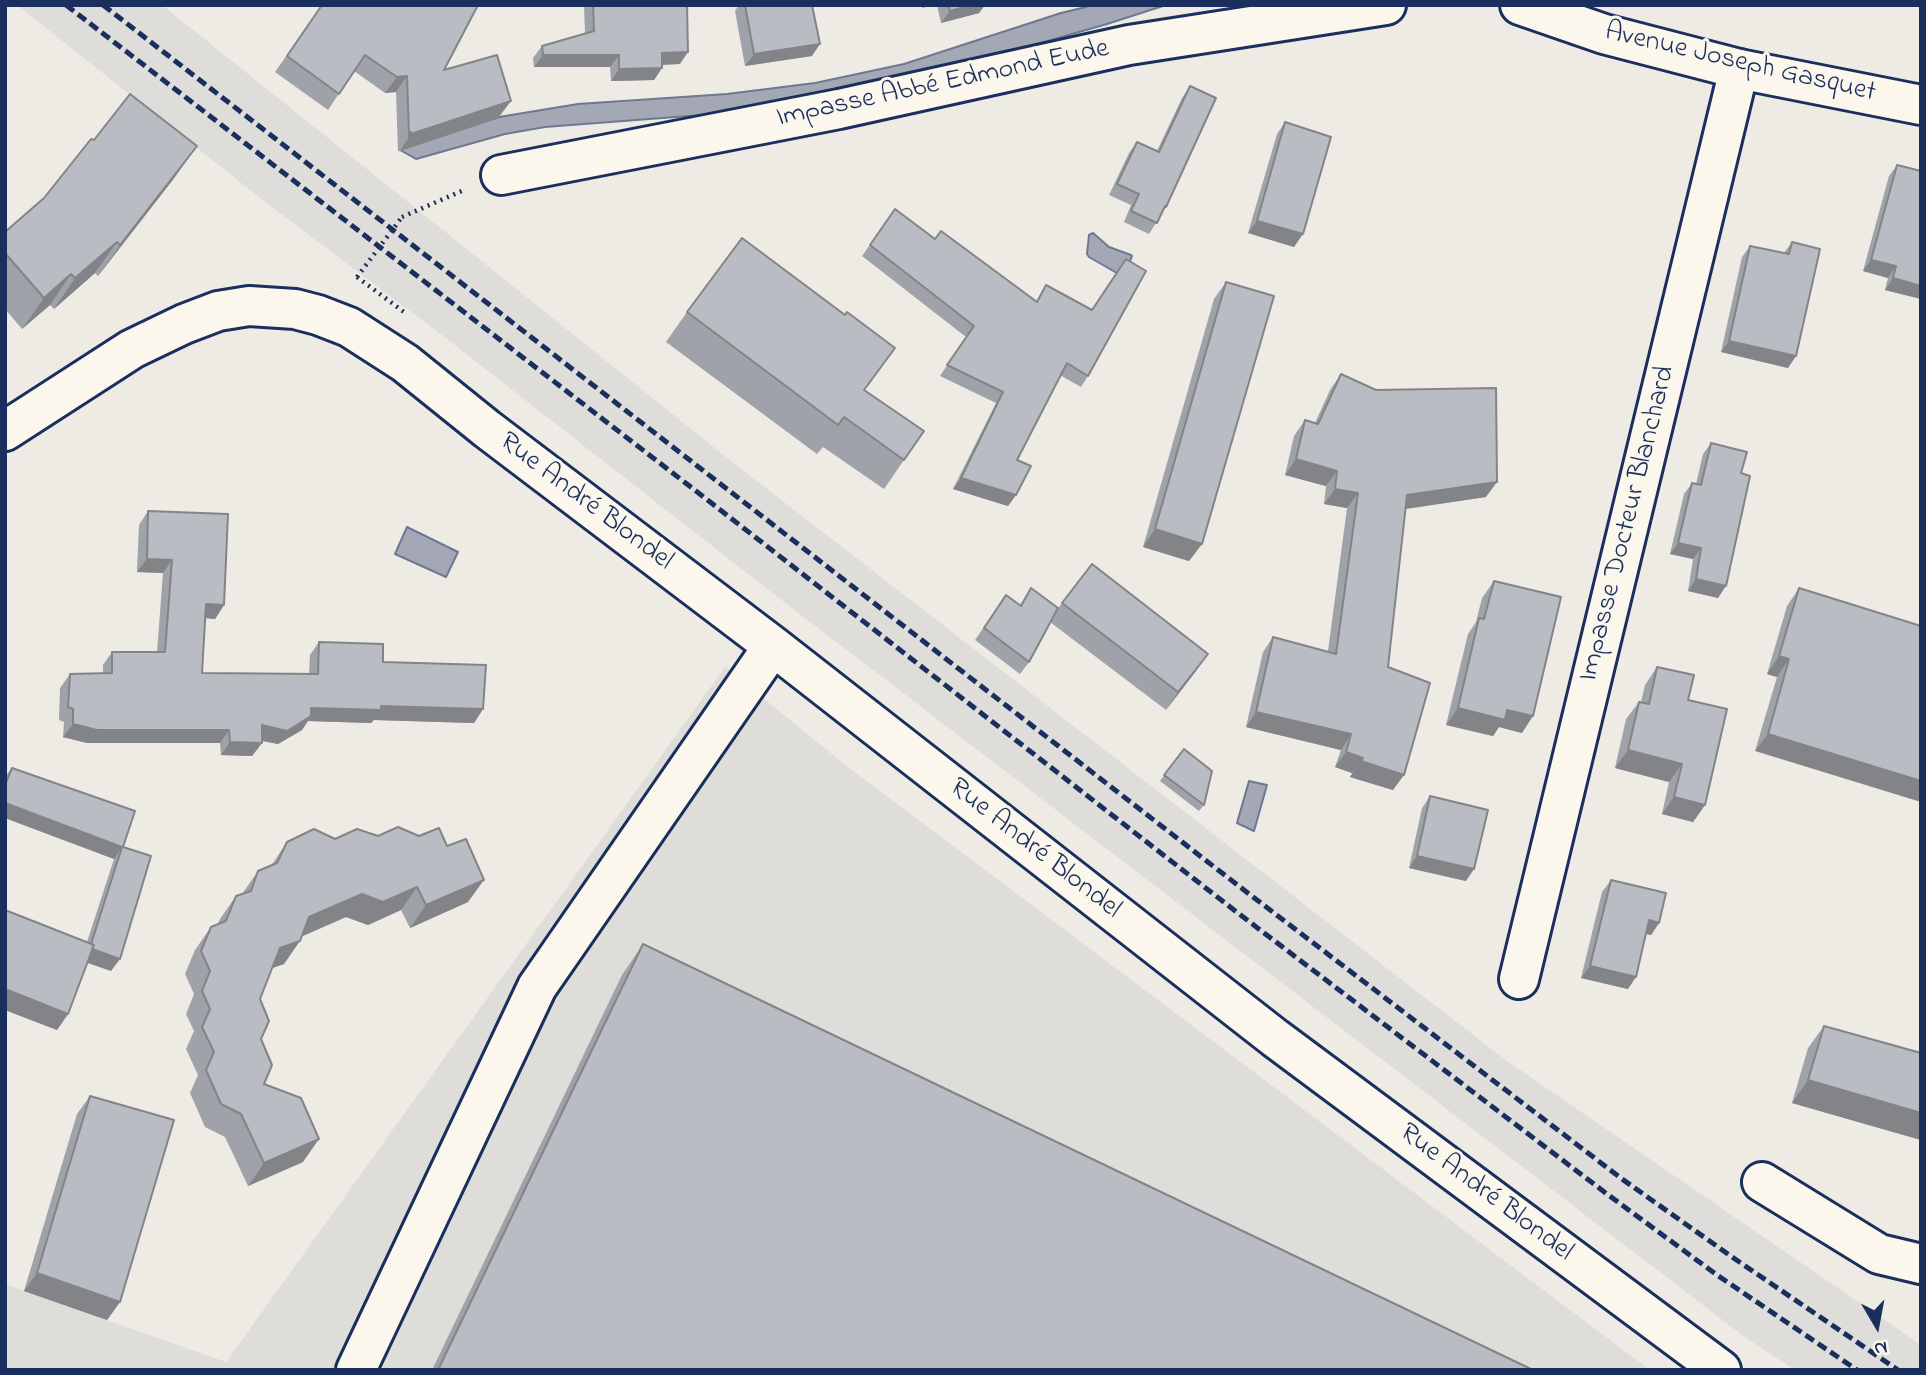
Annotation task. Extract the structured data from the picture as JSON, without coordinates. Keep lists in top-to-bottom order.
{
  "streets": {
    "street": [
      "Avenue Joseph Gasquet",
      "Impasse Abbé Edmond Eude",
      "Rue André Blondel",
      "Impasse Docteur Blanchard"
    ]
  },
  "crossings": [
    ["Avenue Joseph Gasquet", "Impasse Docteur Blanchard"]
  ],
  "north": "bottom"
}
